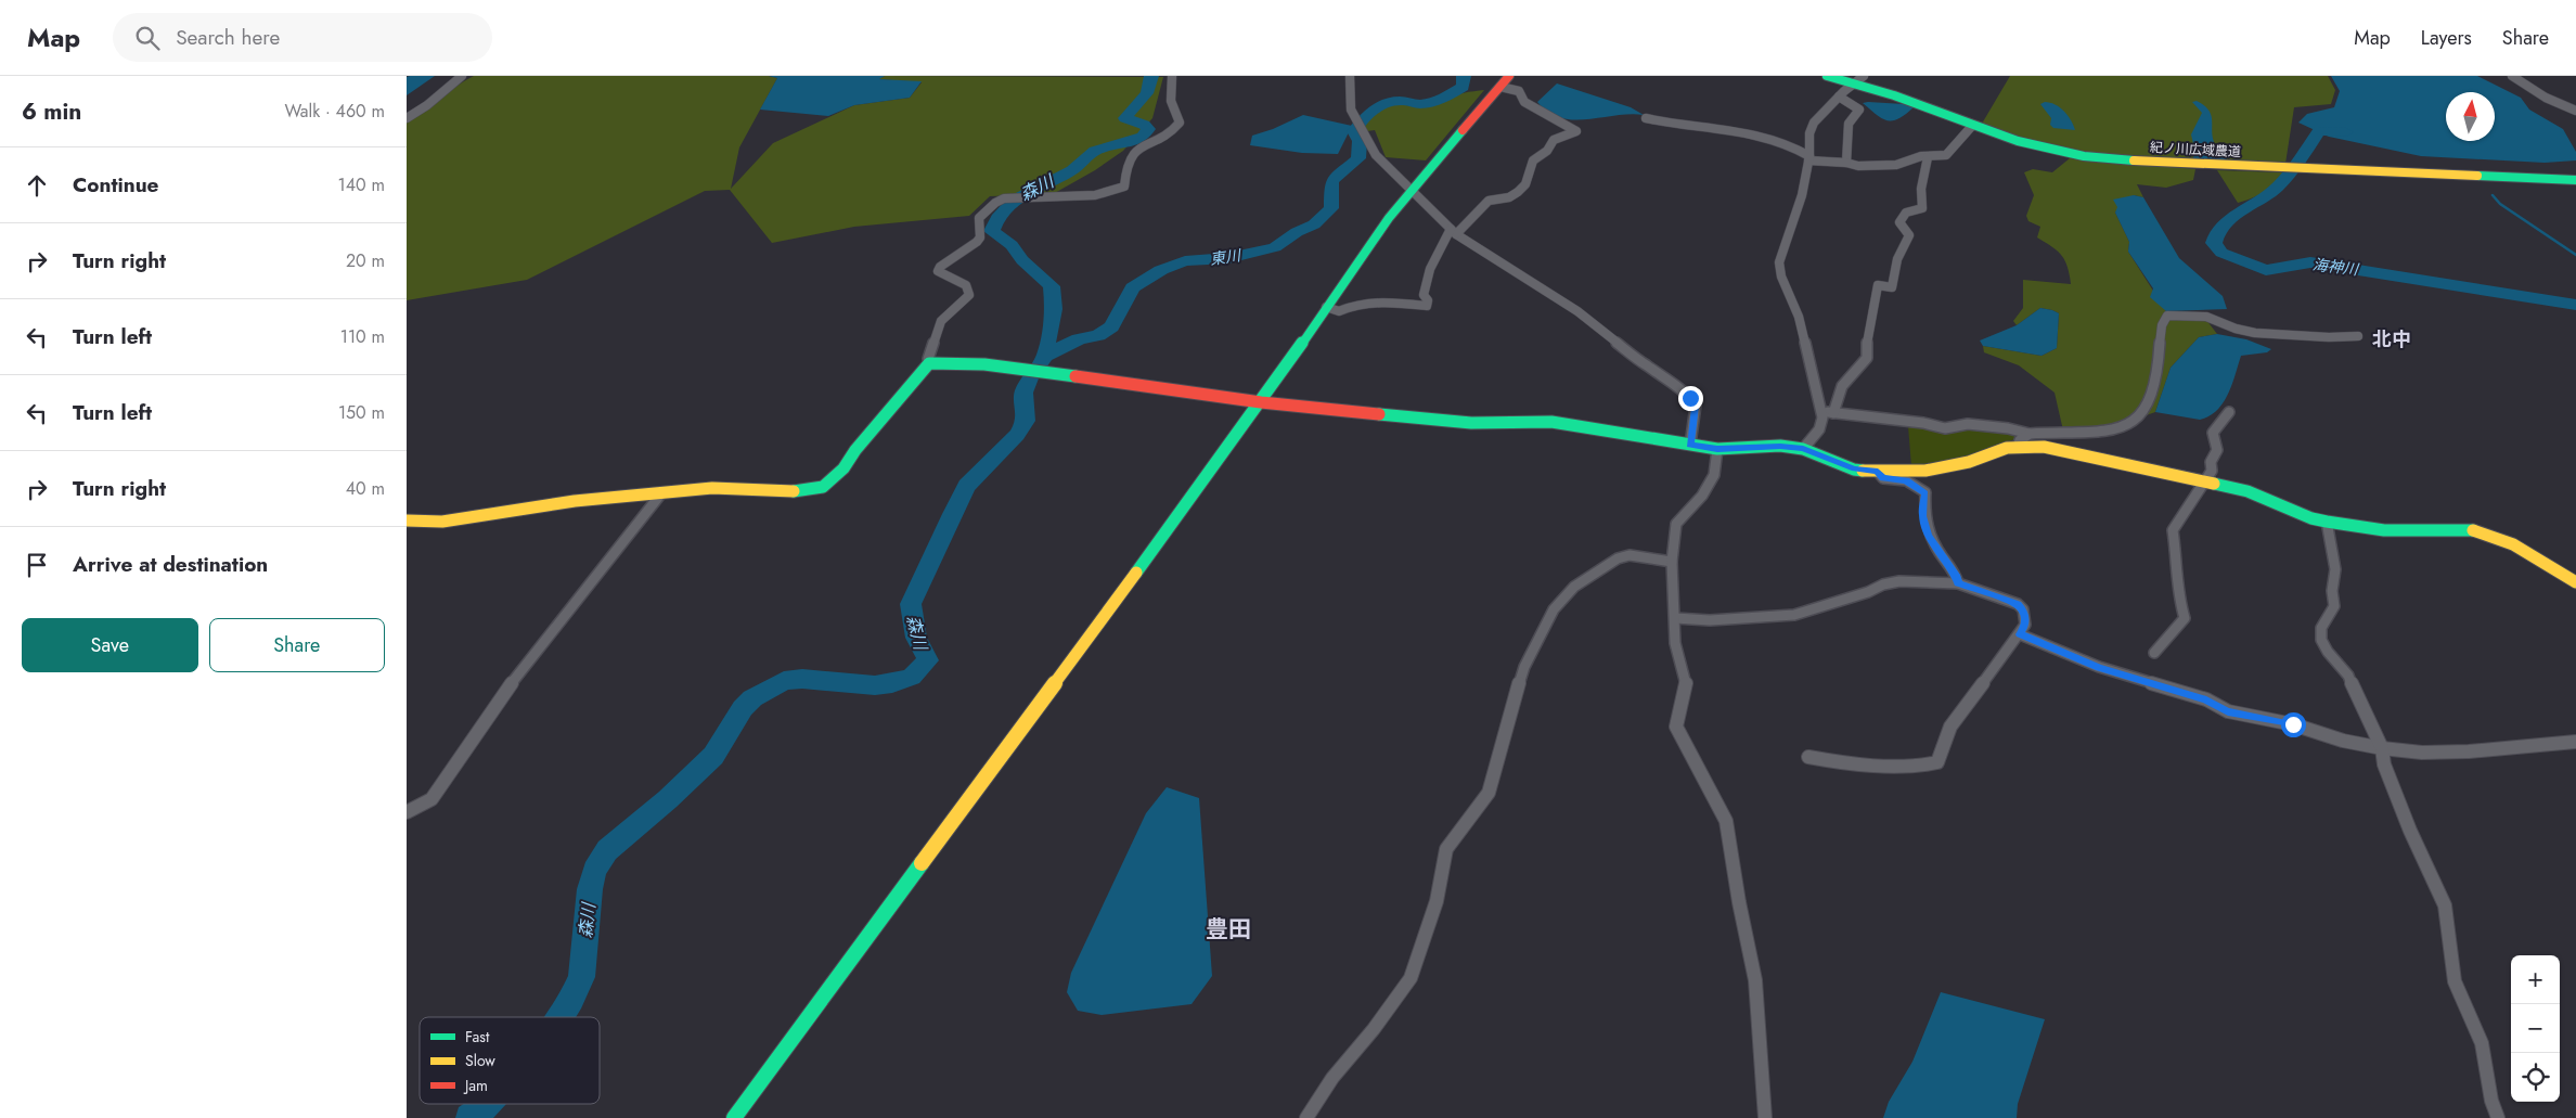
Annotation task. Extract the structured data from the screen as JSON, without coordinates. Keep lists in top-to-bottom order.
{
  "streets": {
    "street": ["紀ノ川広域農道"]
  },
  "districts": ["北中", "豊田"],
  "water": ["森川", "東川", "海神川"],
  "legend": ["Fast", "Slow", "Jam"],
  "north": "top",
  "page": {
    "header": "Map",
    "search": "Search here",
    "nav": ["Map", "Layers", "Share"],
    "heading": ["6 min", "Walk · 460 m"],
    "list": [
      ["Continue", "140 m"],
      ["Turn right", "20 m"],
      ["Turn left", "110 m"],
      ["Turn left", "150 m"],
      ["Turn right", "40 m"],
      "Arrive at destination"
    ],
    "buttons": ["Save", "Share"],
    "map_buttons": ["+", "−"]
  }
}
